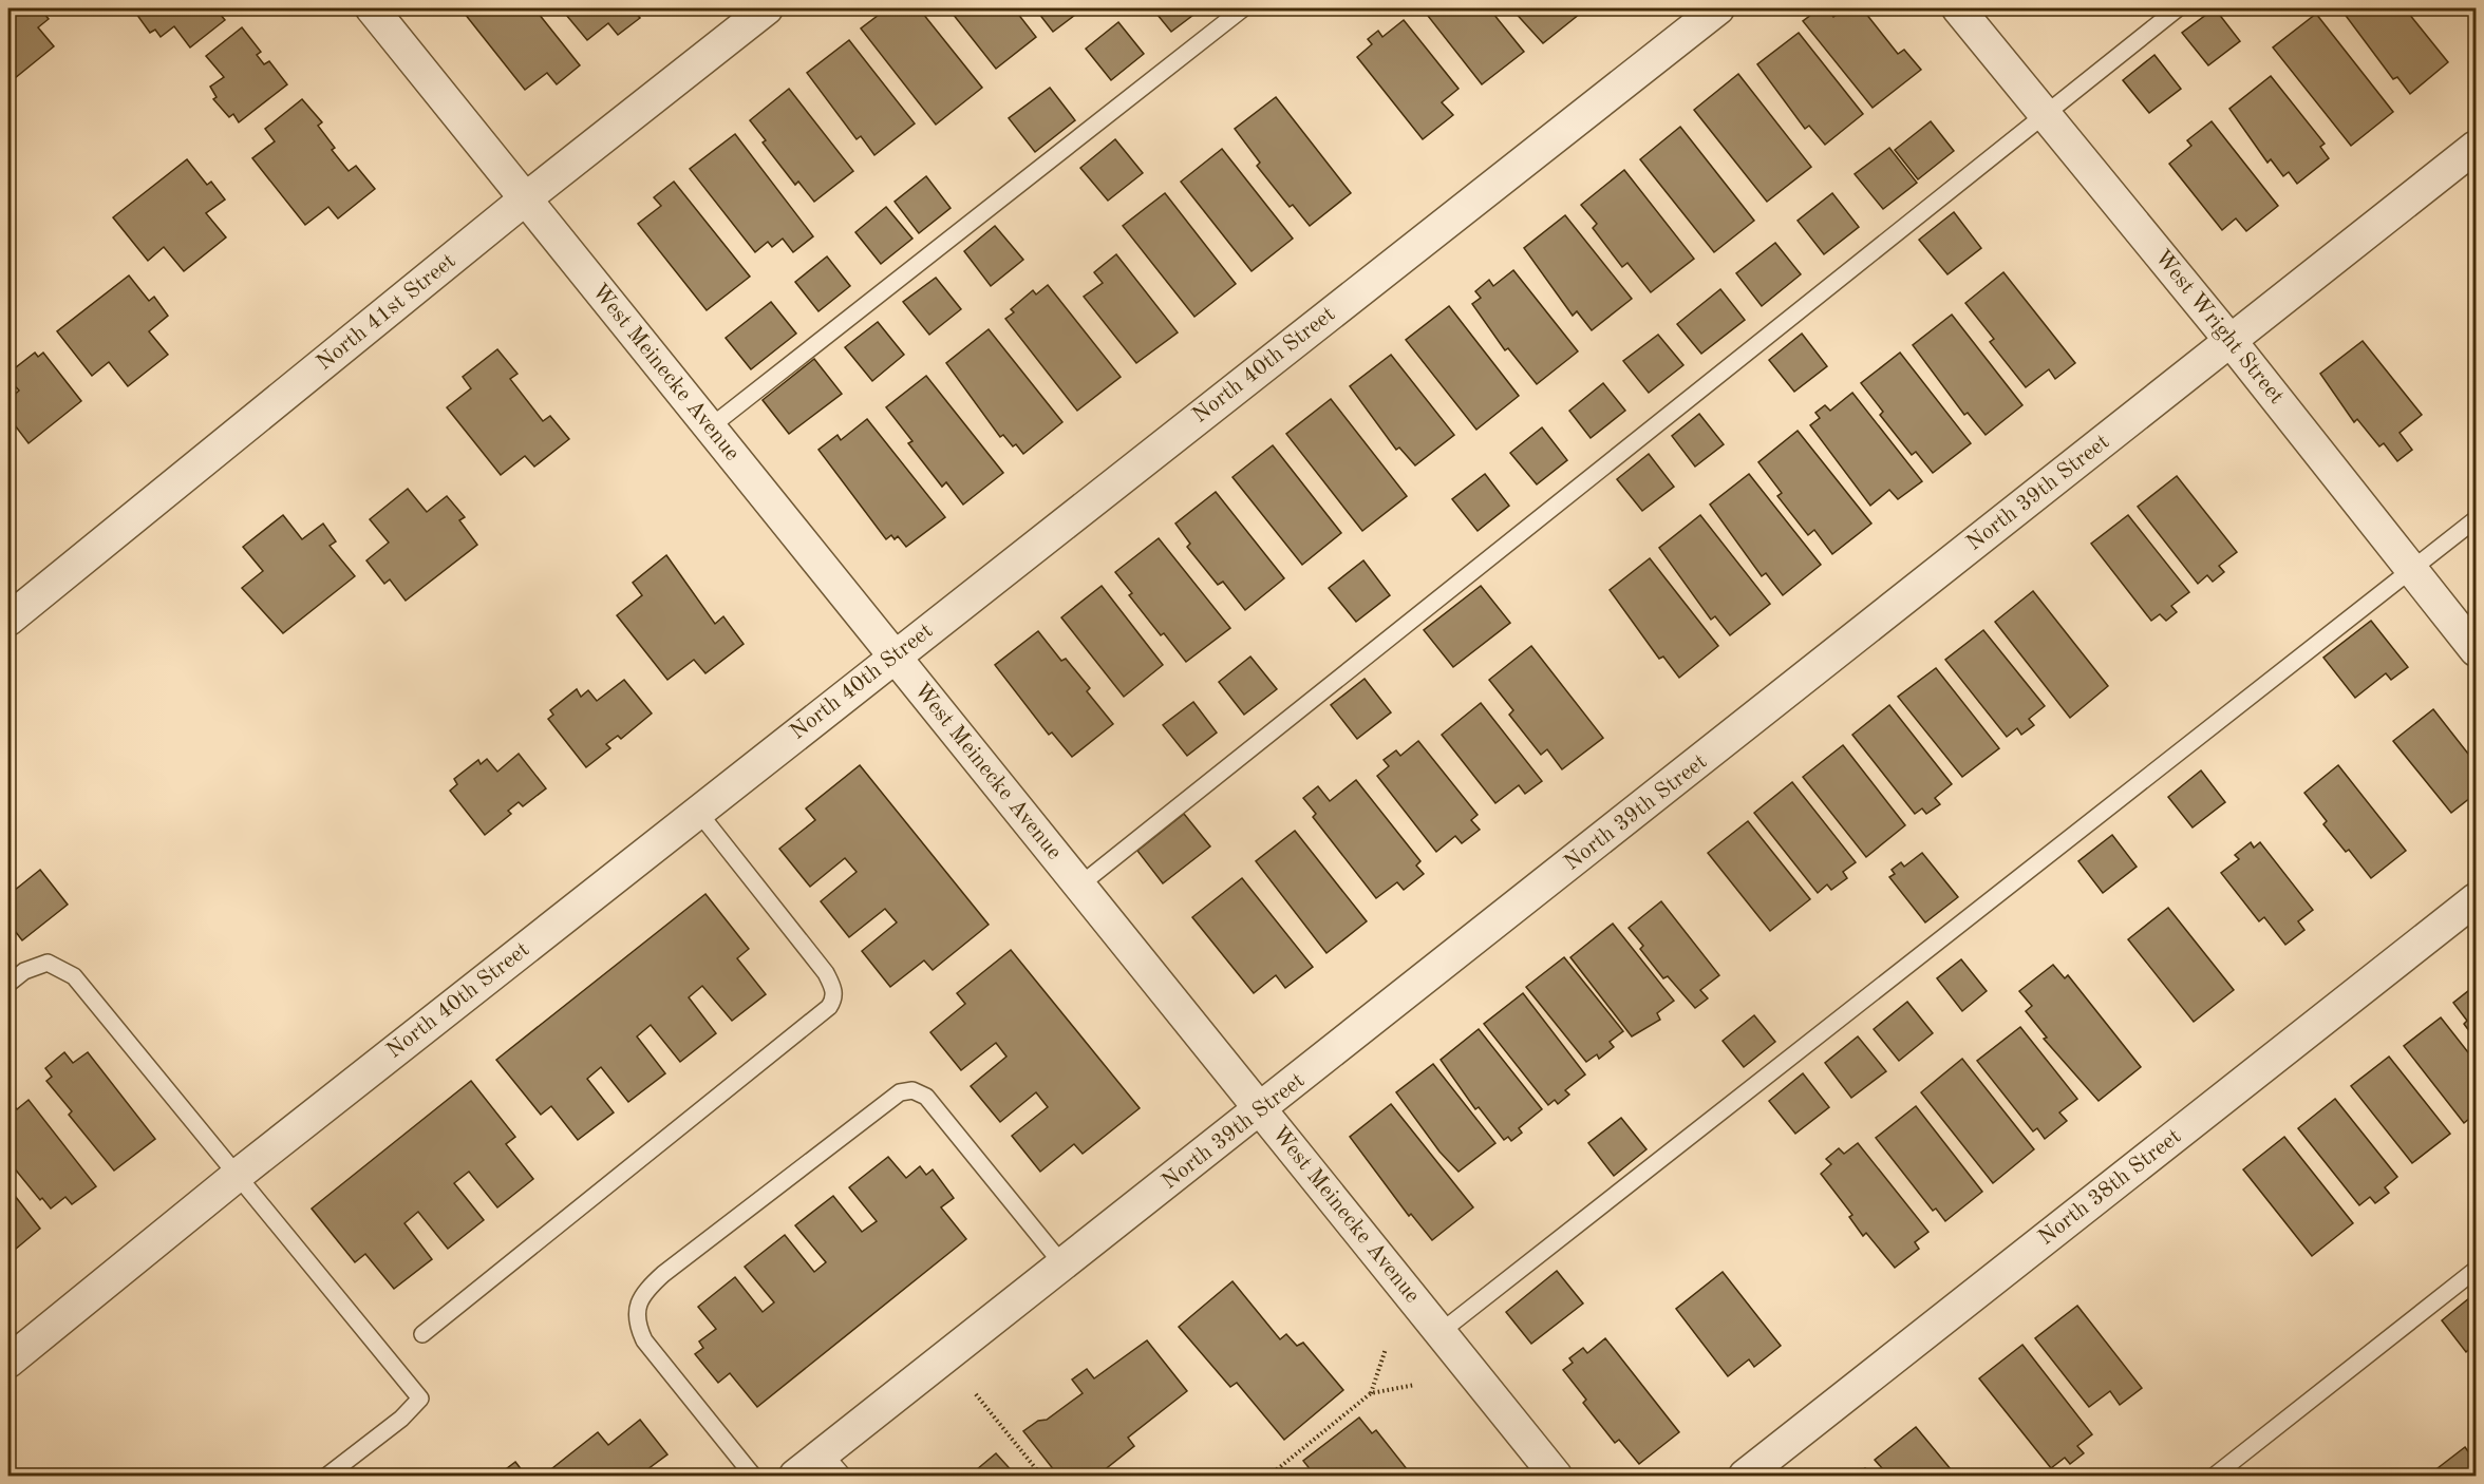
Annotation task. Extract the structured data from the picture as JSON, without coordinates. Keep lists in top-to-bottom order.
{
  "streets": {
    "street": [
      "North 41st Street",
      "West Wright Street",
      "North 40th Street",
      "West Meinecke Avenue",
      "North 39th Street",
      "North 38th Street"
    ]
  },
  "crossings": [
    ["North 41st Street", "West Meinecke Avenue"],
    ["West Wright Street", "North 39th Street"],
    ["North 40th Street", "West Meinecke Avenue"],
    ["West Meinecke Avenue", "North 39th Street"]
  ]
}
